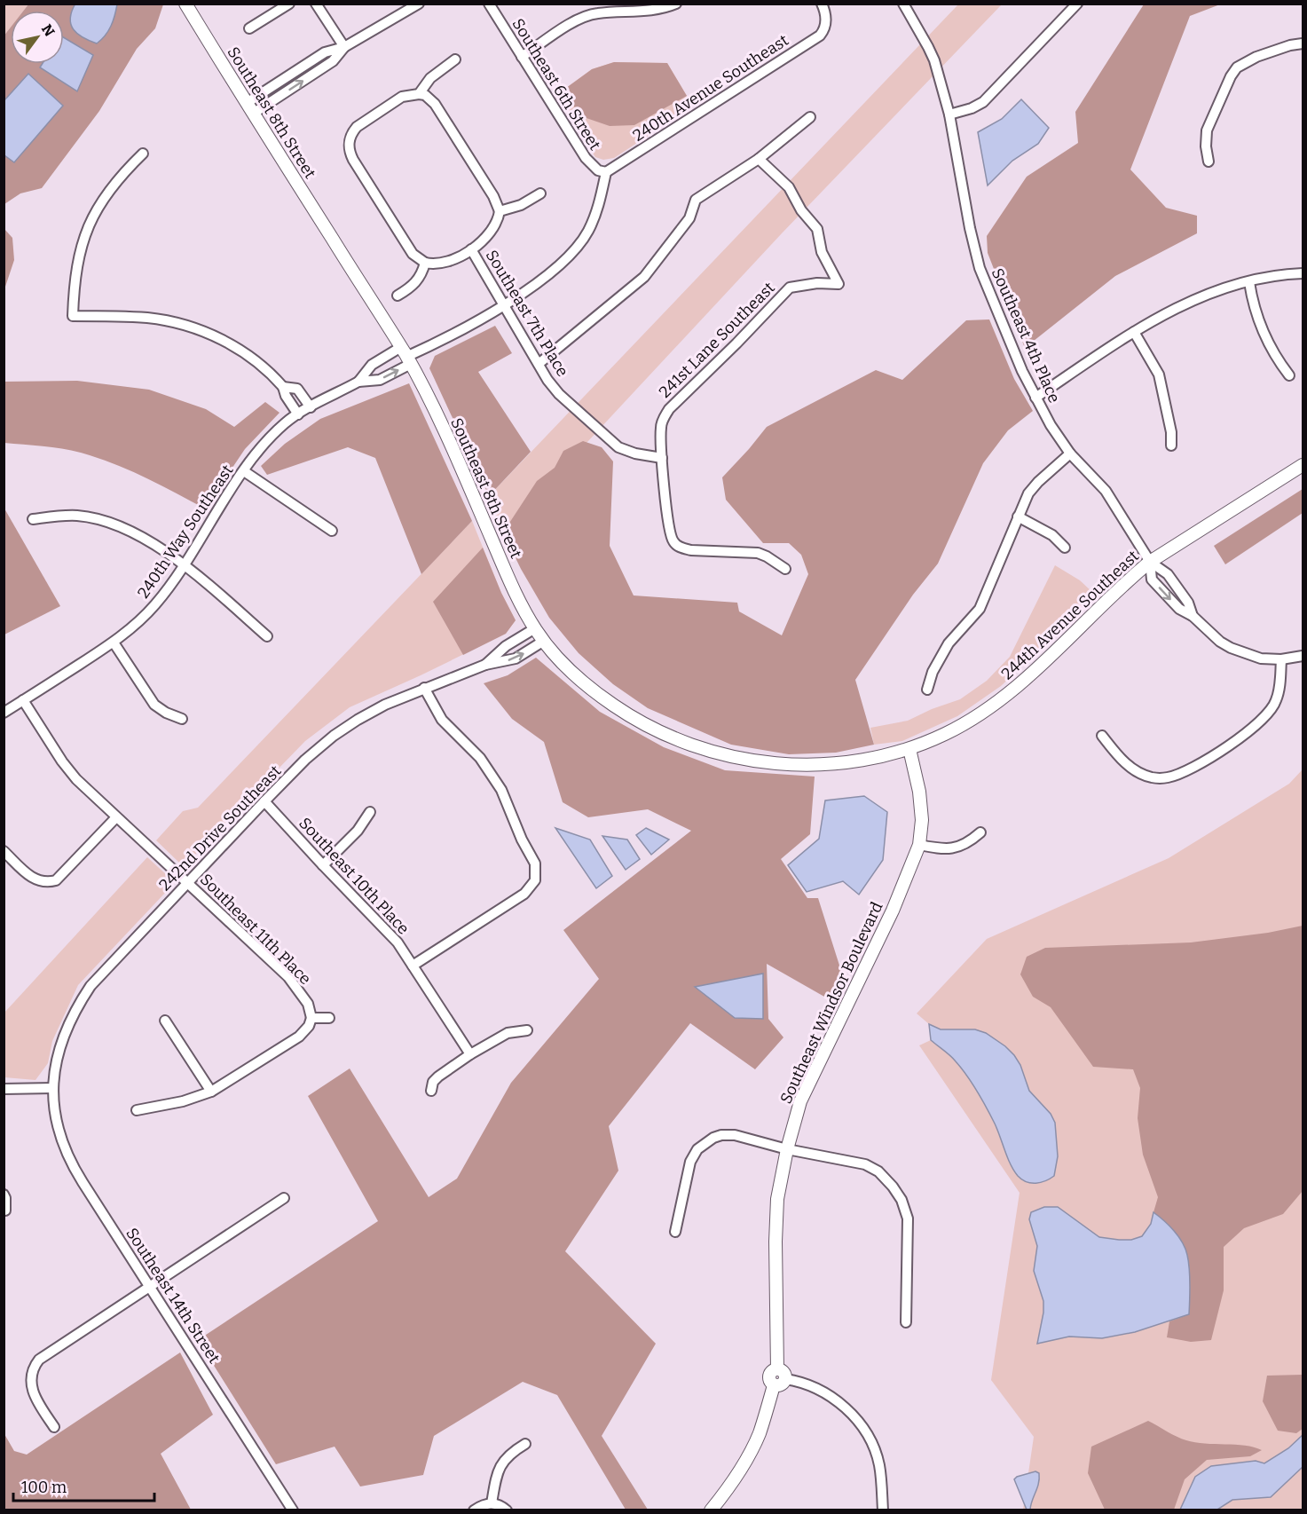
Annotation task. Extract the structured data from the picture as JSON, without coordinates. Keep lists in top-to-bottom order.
{
  "streets": {
    "street": [
      "Southeast 6th Street",
      "240th Avenue Southeast",
      "Southeast 8th Street",
      "Southeast 7th Place",
      "Southeast 4th Place",
      "241st Lane Southeast",
      "240th Way Southeast",
      "244th Avenue Southeast",
      "242nd Drive Southeast",
      "Southeast 10th Place",
      "Southeast 11th Place",
      "Southeast Windsor Boulevard",
      "Southeast 14th Street"
    ]
  },
  "crossings": [
    ["Southeast 6th Street", "240th Avenue Southeast"],
    ["Southeast 6th Street", "240th Way Southeast"],
    ["240th Avenue Southeast", "240th Way Southeast"],
    ["Southeast 8th Street", "240th Way Southeast"],
    ["Southeast 8th Street", "244th Avenue Southeast"],
    ["Southeast 8th Street", "242nd Drive Southeast"],
    ["Southeast 8th Street", "Southeast Windsor Boulevard"],
    ["Southeast 7th Place", "241st Lane Southeast"],
    ["Southeast 7th Place", "240th Way Southeast"],
    ["Southeast 4th Place", "244th Avenue Southeast"],
    ["240th Way Southeast", "Southeast 11th Place"],
    ["244th Avenue Southeast", "Southeast Windsor Boulevard"],
    ["242nd Drive Southeast", "Southeast 10th Place"],
    ["242nd Drive Southeast", "Southeast 11th Place"],
    ["242nd Drive Southeast", "Southeast 14th Street"]
  ],
  "scale_bar": "100 m",
  "north": "top right"
}
